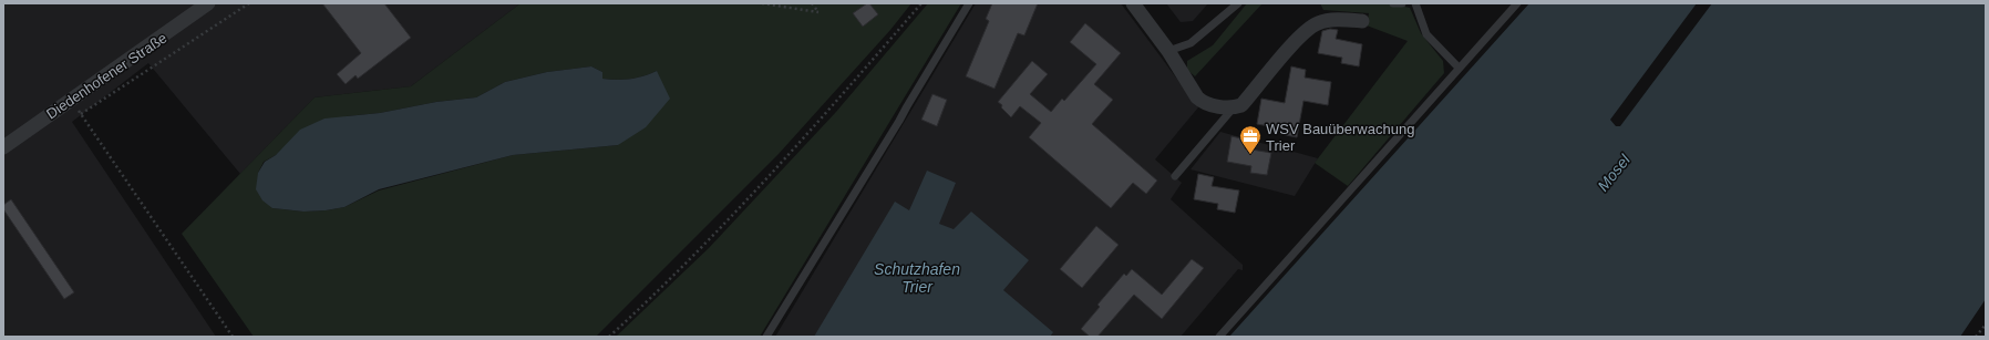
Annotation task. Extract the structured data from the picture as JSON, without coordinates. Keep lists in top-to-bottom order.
{
  "streets": {
    "street": ["Diedenhofener Straße"]
  },
  "water": ["Mosel", "Schutzhafen Trier"],
  "places": {
    "office": ["WSV Bauüberwachung Trier"]
  }
}
